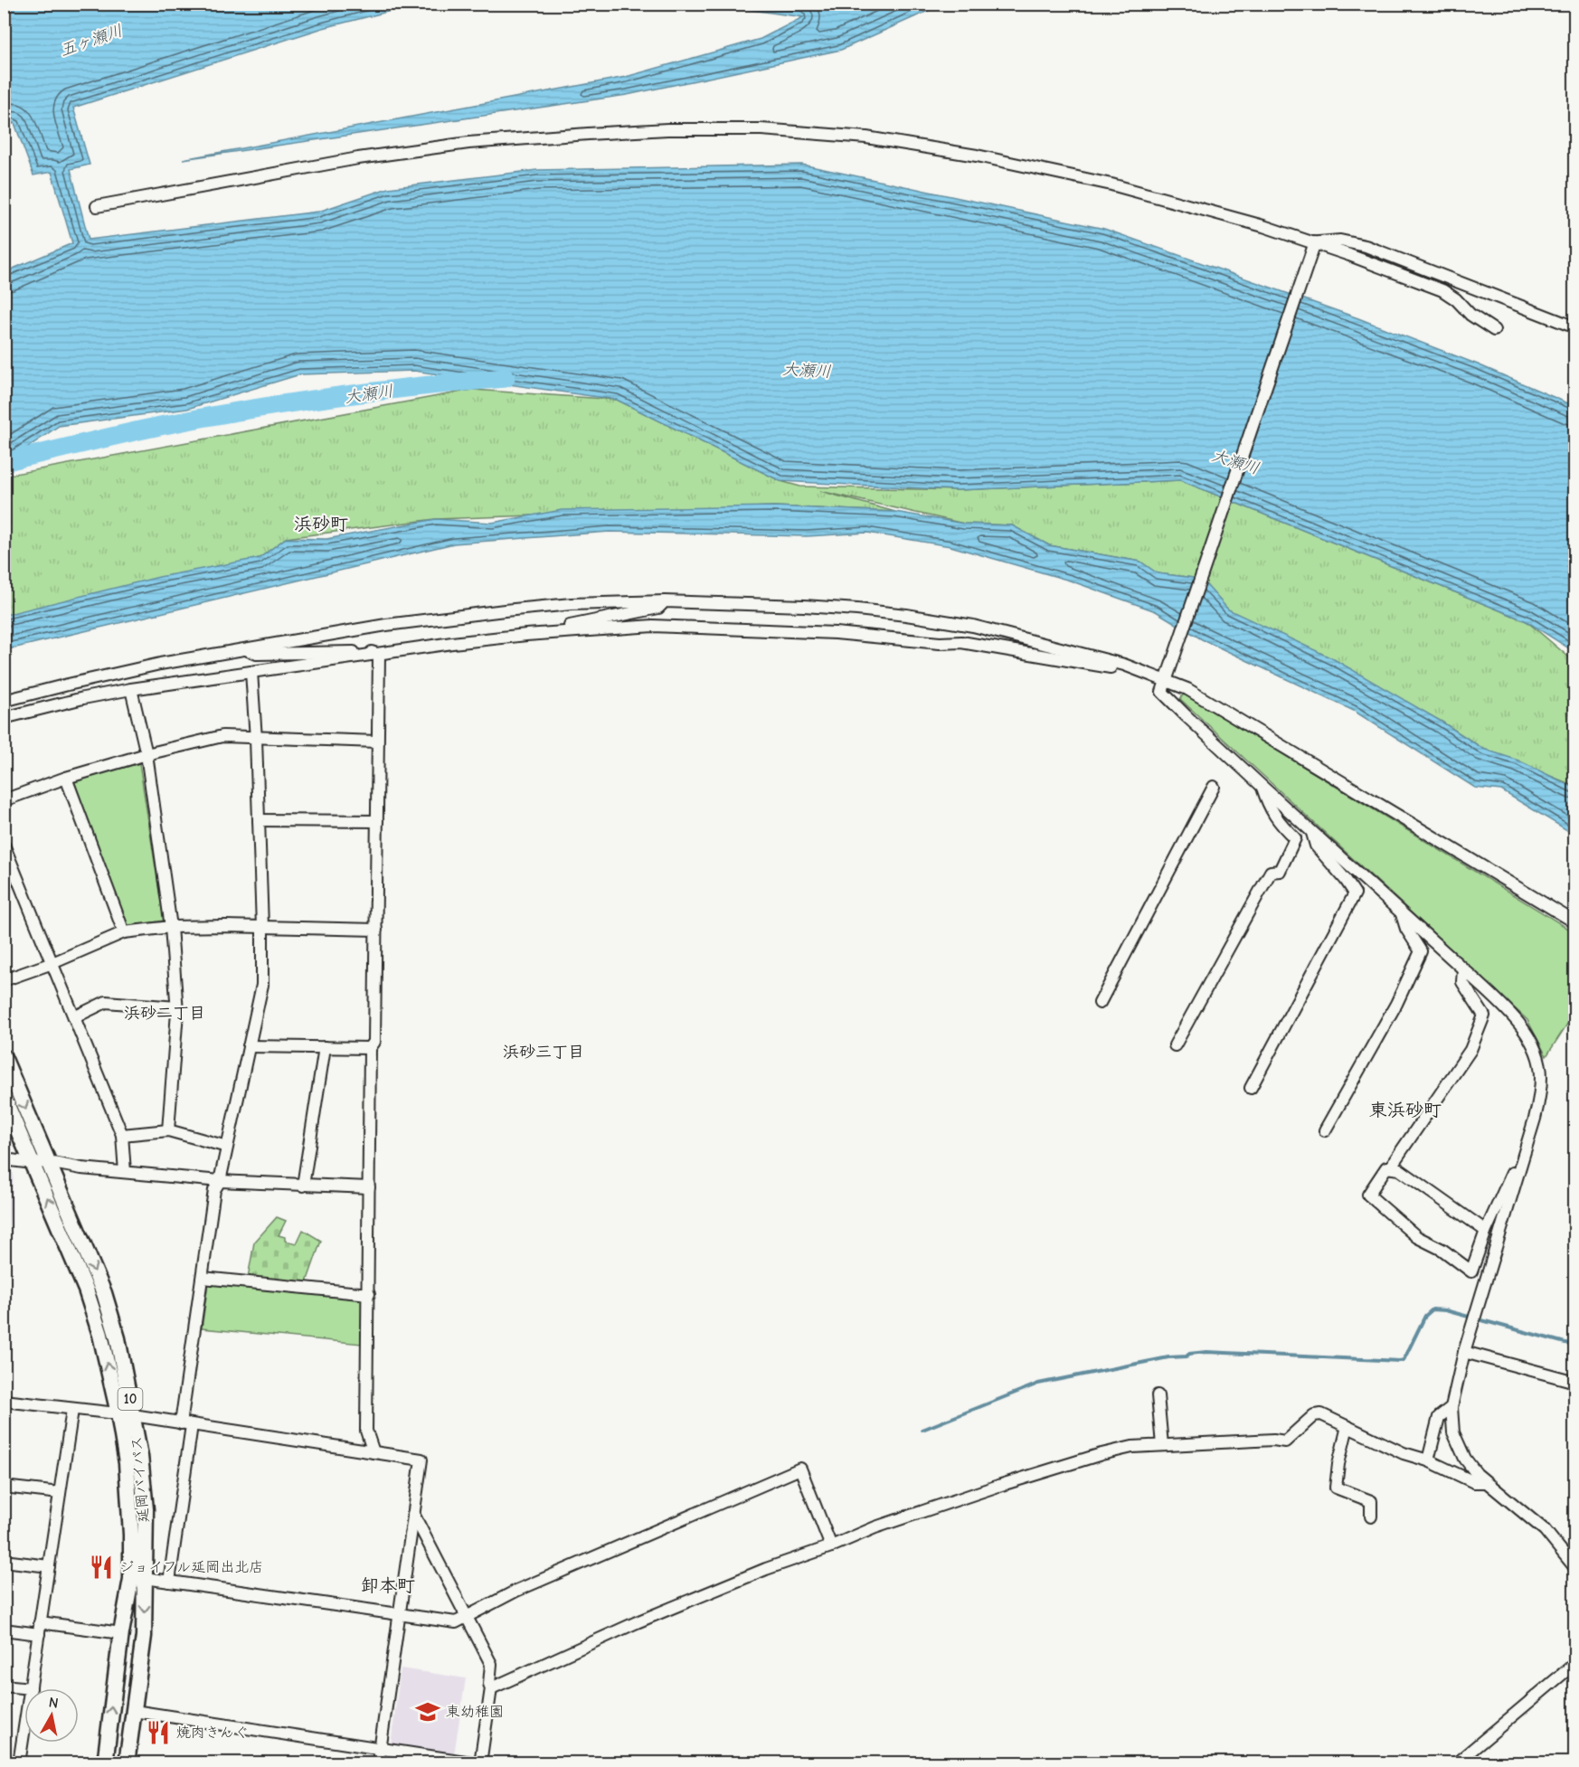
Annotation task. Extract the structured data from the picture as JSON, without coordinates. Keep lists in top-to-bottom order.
{
  "streets": {
    "highway": ["10", "延岡バイパス"]
  },
  "districts": [
    "浜砂町",
    "浜砂二丁目",
    "浜砂三丁目",
    "東浜砂町",
    "卸本町"
  ],
  "water": ["五ヶ瀬川", "大瀬川"],
  "places": {
    "restaurant": ["ジョイフル延岡出北店", "焼肉きんぐ"],
    "school or university": ["東幼稚園"]
  },
  "north": "top"
}
